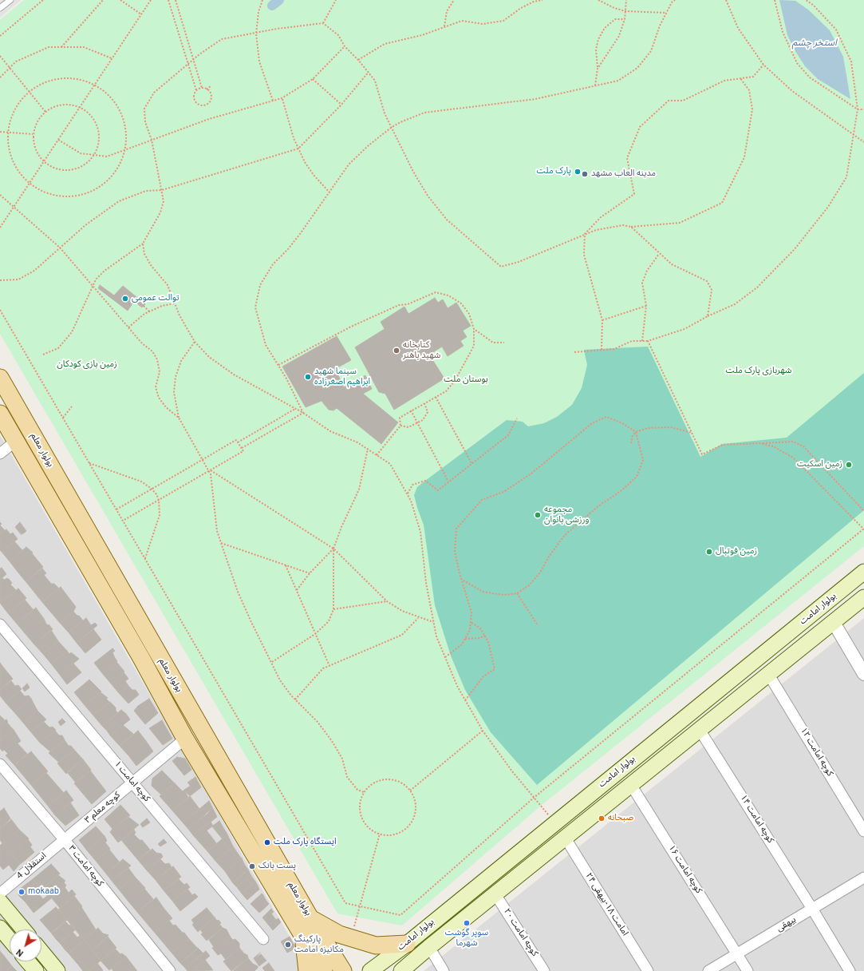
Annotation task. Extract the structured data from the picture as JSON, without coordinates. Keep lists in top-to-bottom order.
{
  "streets": {
    "main road": ["بولوار معلم", "بولوار امامت"],
    "street": [
      "کوچه امامت ۱۲",
      "کوچه امامت ۱",
      "کوچه معلم ۳",
      "کوچه امامت ۱۴",
      "استقلال 4",
      "کوچه امامت ۳",
      "کوچه امامت ۱۶",
      "امامت ۱۸-بیهقی ۲۴",
      "بیهقی",
      "کوچه امامت ۲۰"
    ]
  },
  "crossings": [
    ["بولوار معلم", "کوچه معلم ۳"],
    ["بولوار امامت", "کوچه امامت ۱۲"],
    ["بولوار امامت", "کوچه امامت ۱۴"],
    ["بولوار امامت", "کوچه امامت ۱۶"],
    ["بولوار امامت", "امامت ۱۸-بیهقی ۲۴"],
    ["بولوار امامت", "کوچه امامت ۲۰"],
    ["کوچه امامت ۱", "کوچه معلم ۳"],
    ["کوچه معلم ۳", "استقلال 4"],
    ["کوچه معلم ۳", "کوچه امامت ۳"],
    ["کوچه امامت ۱۴", "بیهقی"],
    ["استقلال 4", "کوچه امامت ۳"],
    ["کوچه امامت ۱۶", "بیهقی"]
  ],
  "water": ["استخر چشم"],
  "parks": ["زمین بازی کودکان", "شهربازی پارک ملت", "بوستان ملت"],
  "places": [
    "پارک ملت",
    "مدينه العاب مشهد",
    "توالت عمومی",
    "کتابخانه شهید باهنر",
    "سینما شهید ابراهیم اصغرزاده",
    "زمین اسکیت",
    "مجموعه ورزشی بانوان",
    "زمین فوتبال",
    "صبحانه",
    "ایستگاه پارک ملت",
    "پست بانک",
    "mokaab",
    "سوپر گوشت شهرما",
    "پارکینگ مکانیزه امامت"
  ],
  "north": "bottom left"
}
